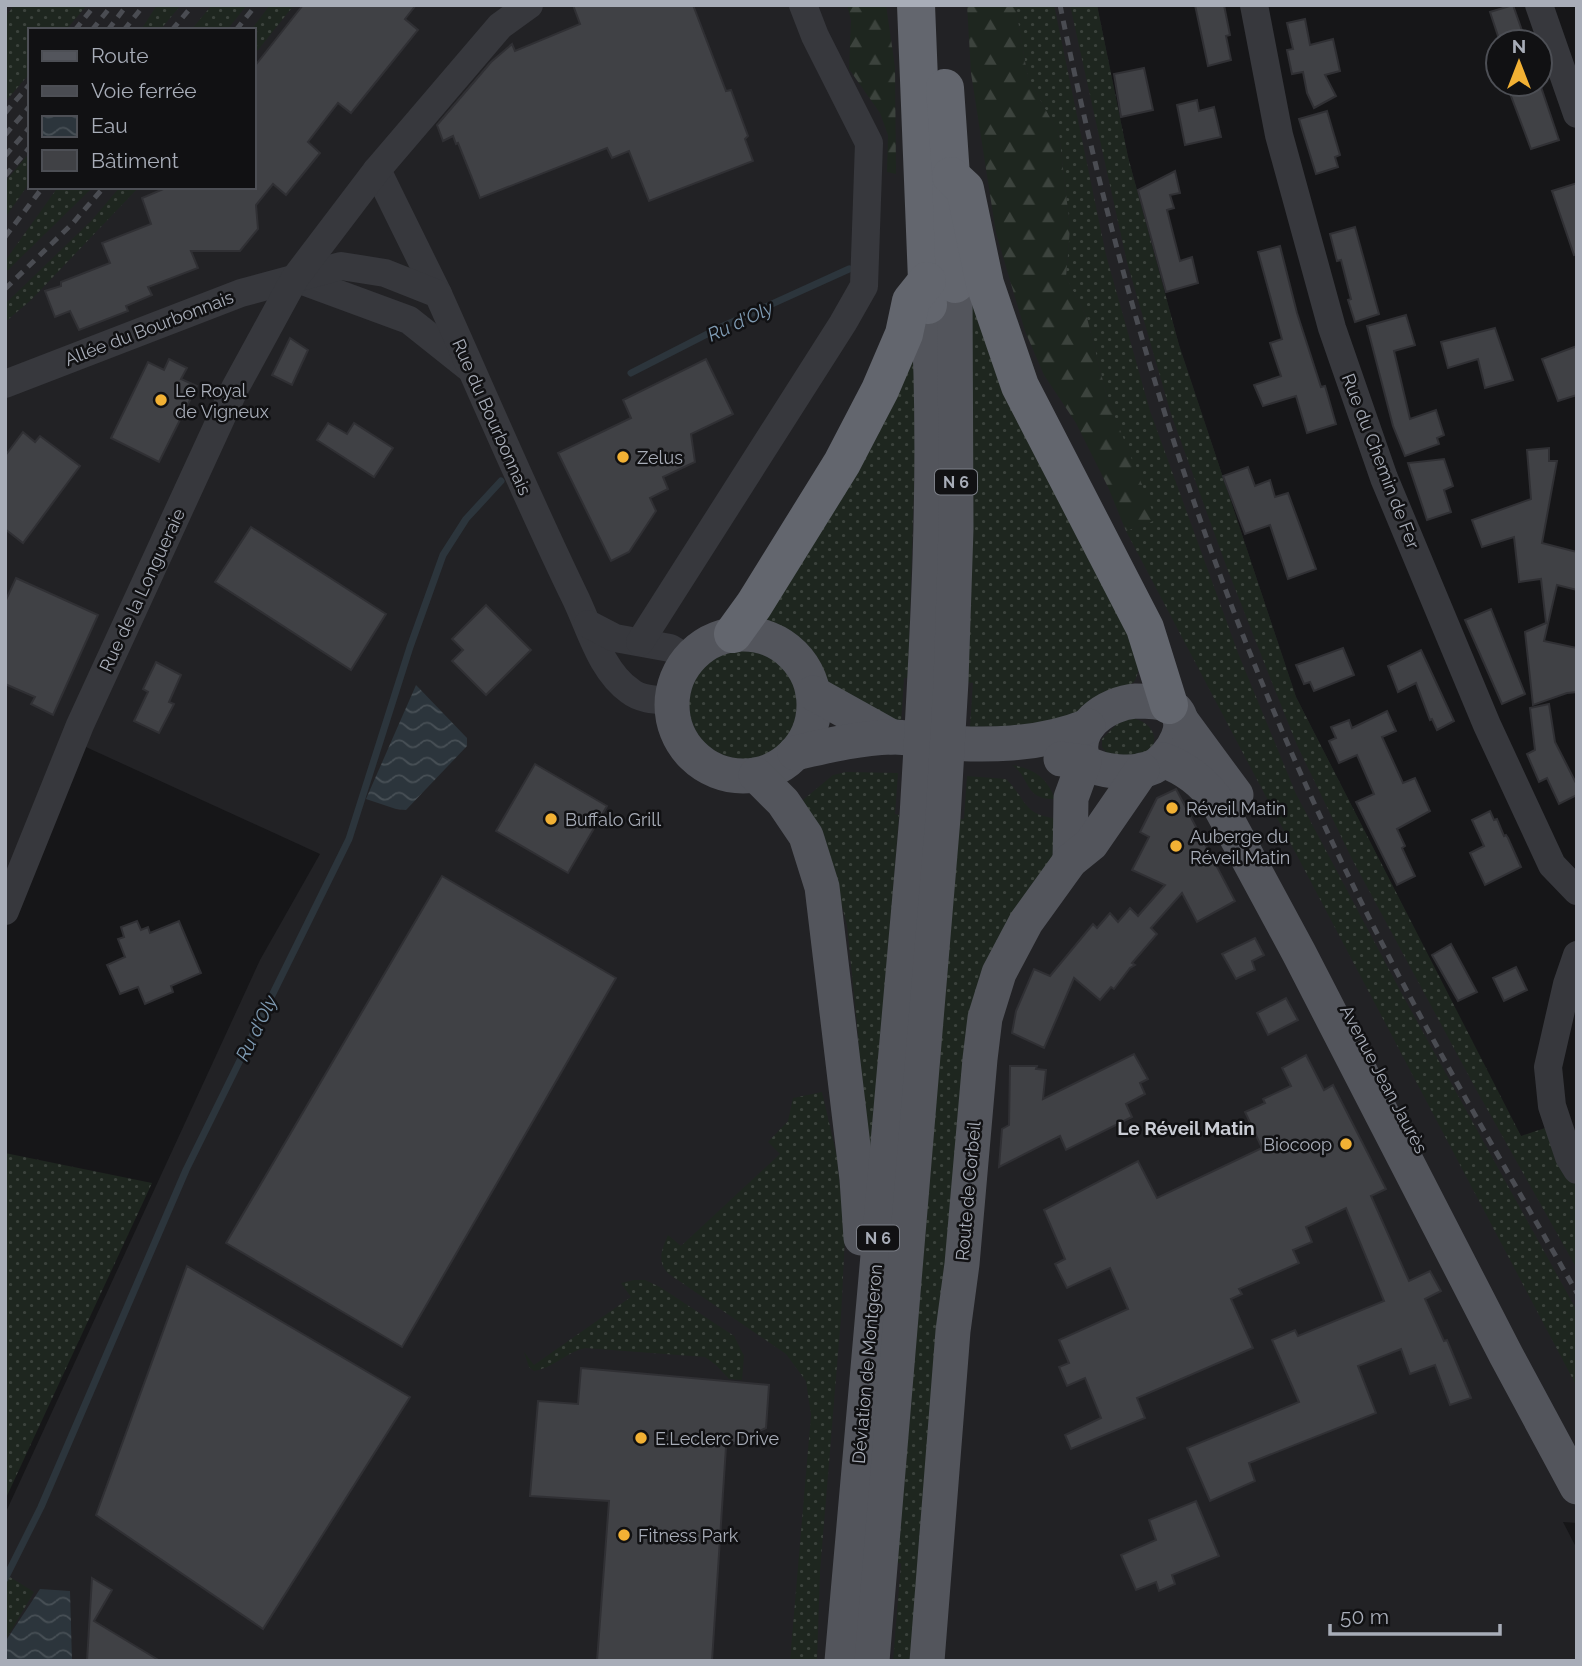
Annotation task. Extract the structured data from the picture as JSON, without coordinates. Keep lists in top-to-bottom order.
{
  "streets": {
    "highway": ["N 6"],
    "main road": ["Avenue Jean Jaurès", "Route de Corbeil", "Déviation de Montgeron"],
    "street": [
      "Allée du Bourbonnais",
      "Rue du Bourbonnais",
      "Rue du Chemin de Fer",
      "Rue de la Longueraie"
    ]
  },
  "crossings": [
    ["Allée du Bourbonnais", "Rue de la Longueraie"],
    ["Rue du Bourbonnais", "Rue de la Longueraie"],
    ["N 6", "Déviation de Montgeron"],
    ["Avenue Jean Jaurès", "Route de Corbeil"]
  ],
  "districts": ["Le Réveil Matin"],
  "water": ["Ru d'Oly"],
  "places": [
    "Le Royal de Vigneux",
    "Zelus",
    "Réveil Matin",
    "Buffalo Grill",
    "Auberge du Réveil Matin",
    "Biocoop",
    "E.Leclerc Drive",
    "Fitness Park"
  ],
  "legend": [
    "Route",
    "Voie ferrée",
    "Eau",
    "Bâtiment"
  ],
  "scale_bar": "50 m",
  "north": "top"
}
